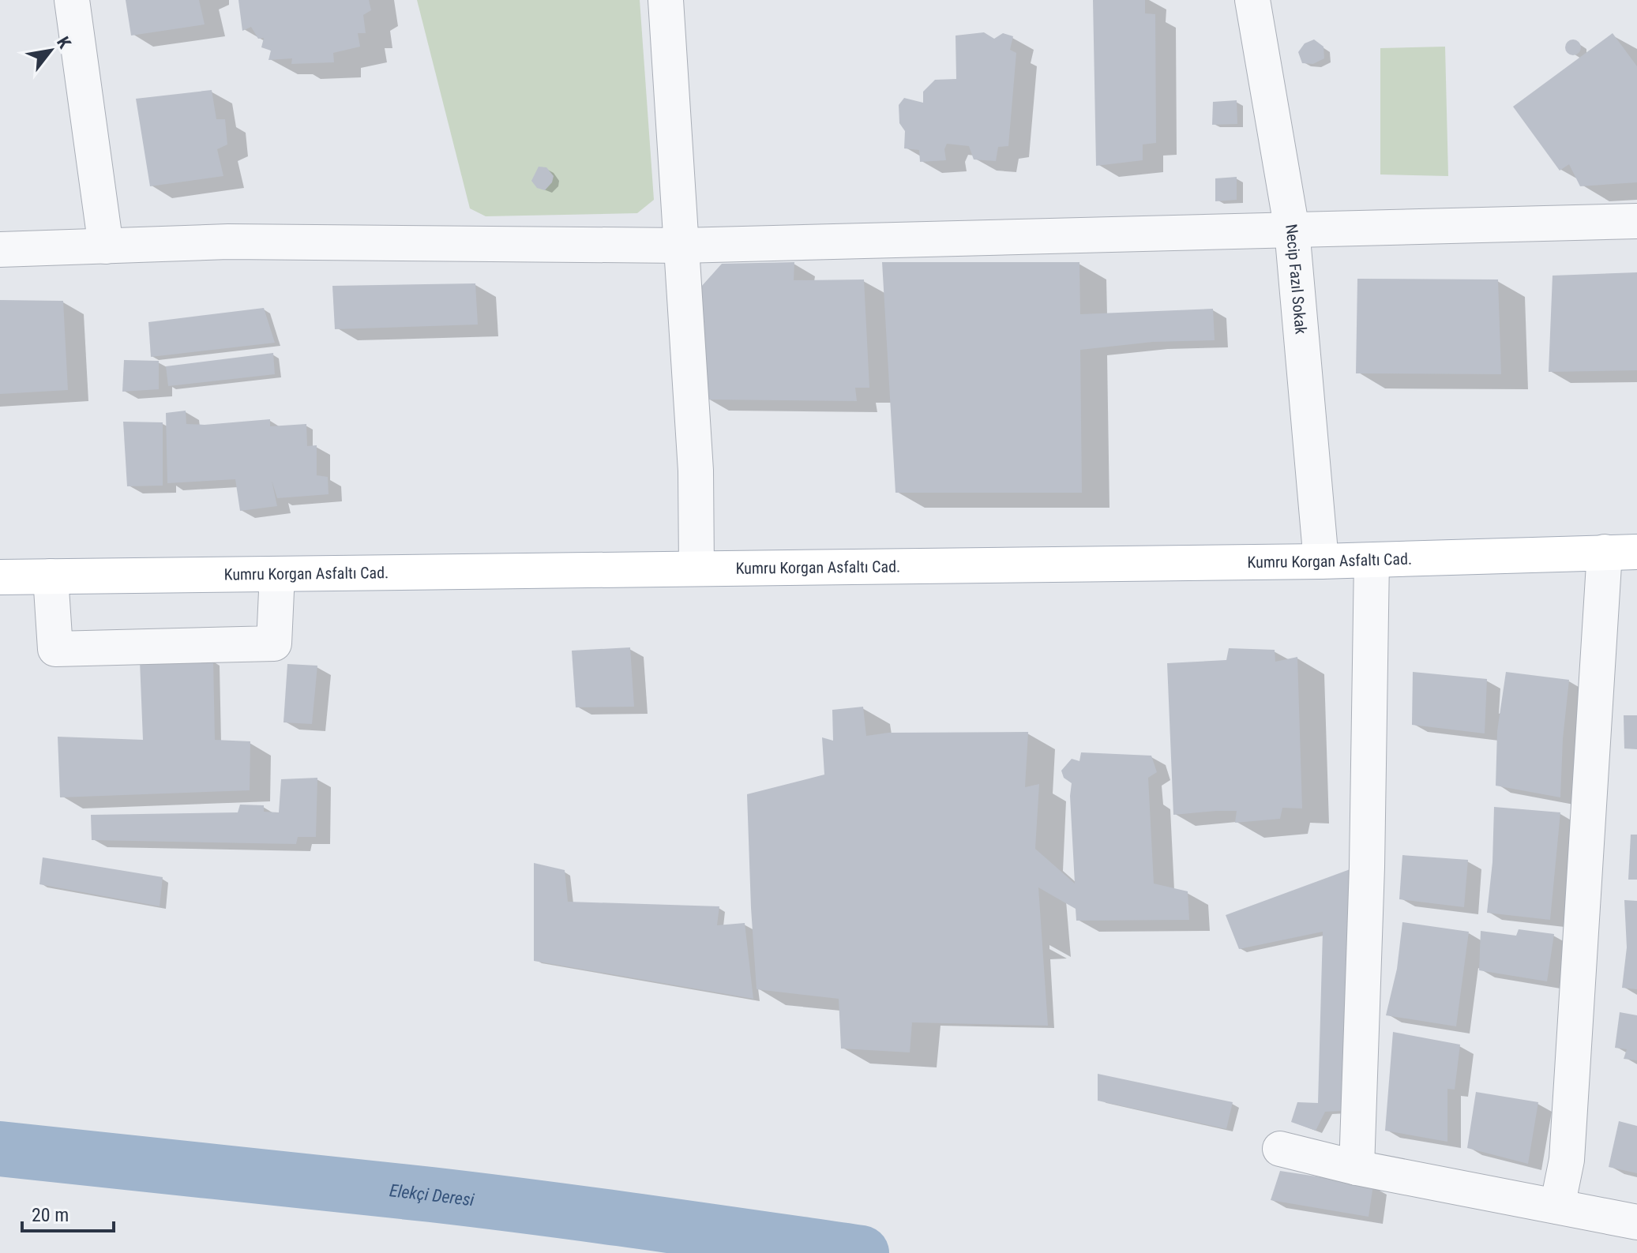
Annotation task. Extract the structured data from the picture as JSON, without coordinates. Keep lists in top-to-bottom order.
{
  "streets": {
    "main road": ["Kumru Korgan Asfaltı Cad."],
    "street": ["Necip Fazıl Sokak"]
  },
  "crossings": [
    ["Necip Fazıl Sokak", "Kumru Korgan Asfaltı Cad."]
  ],
  "water": ["Elekçi Deresi"],
  "scale_bar": "20 m",
  "north": "top right"
}
